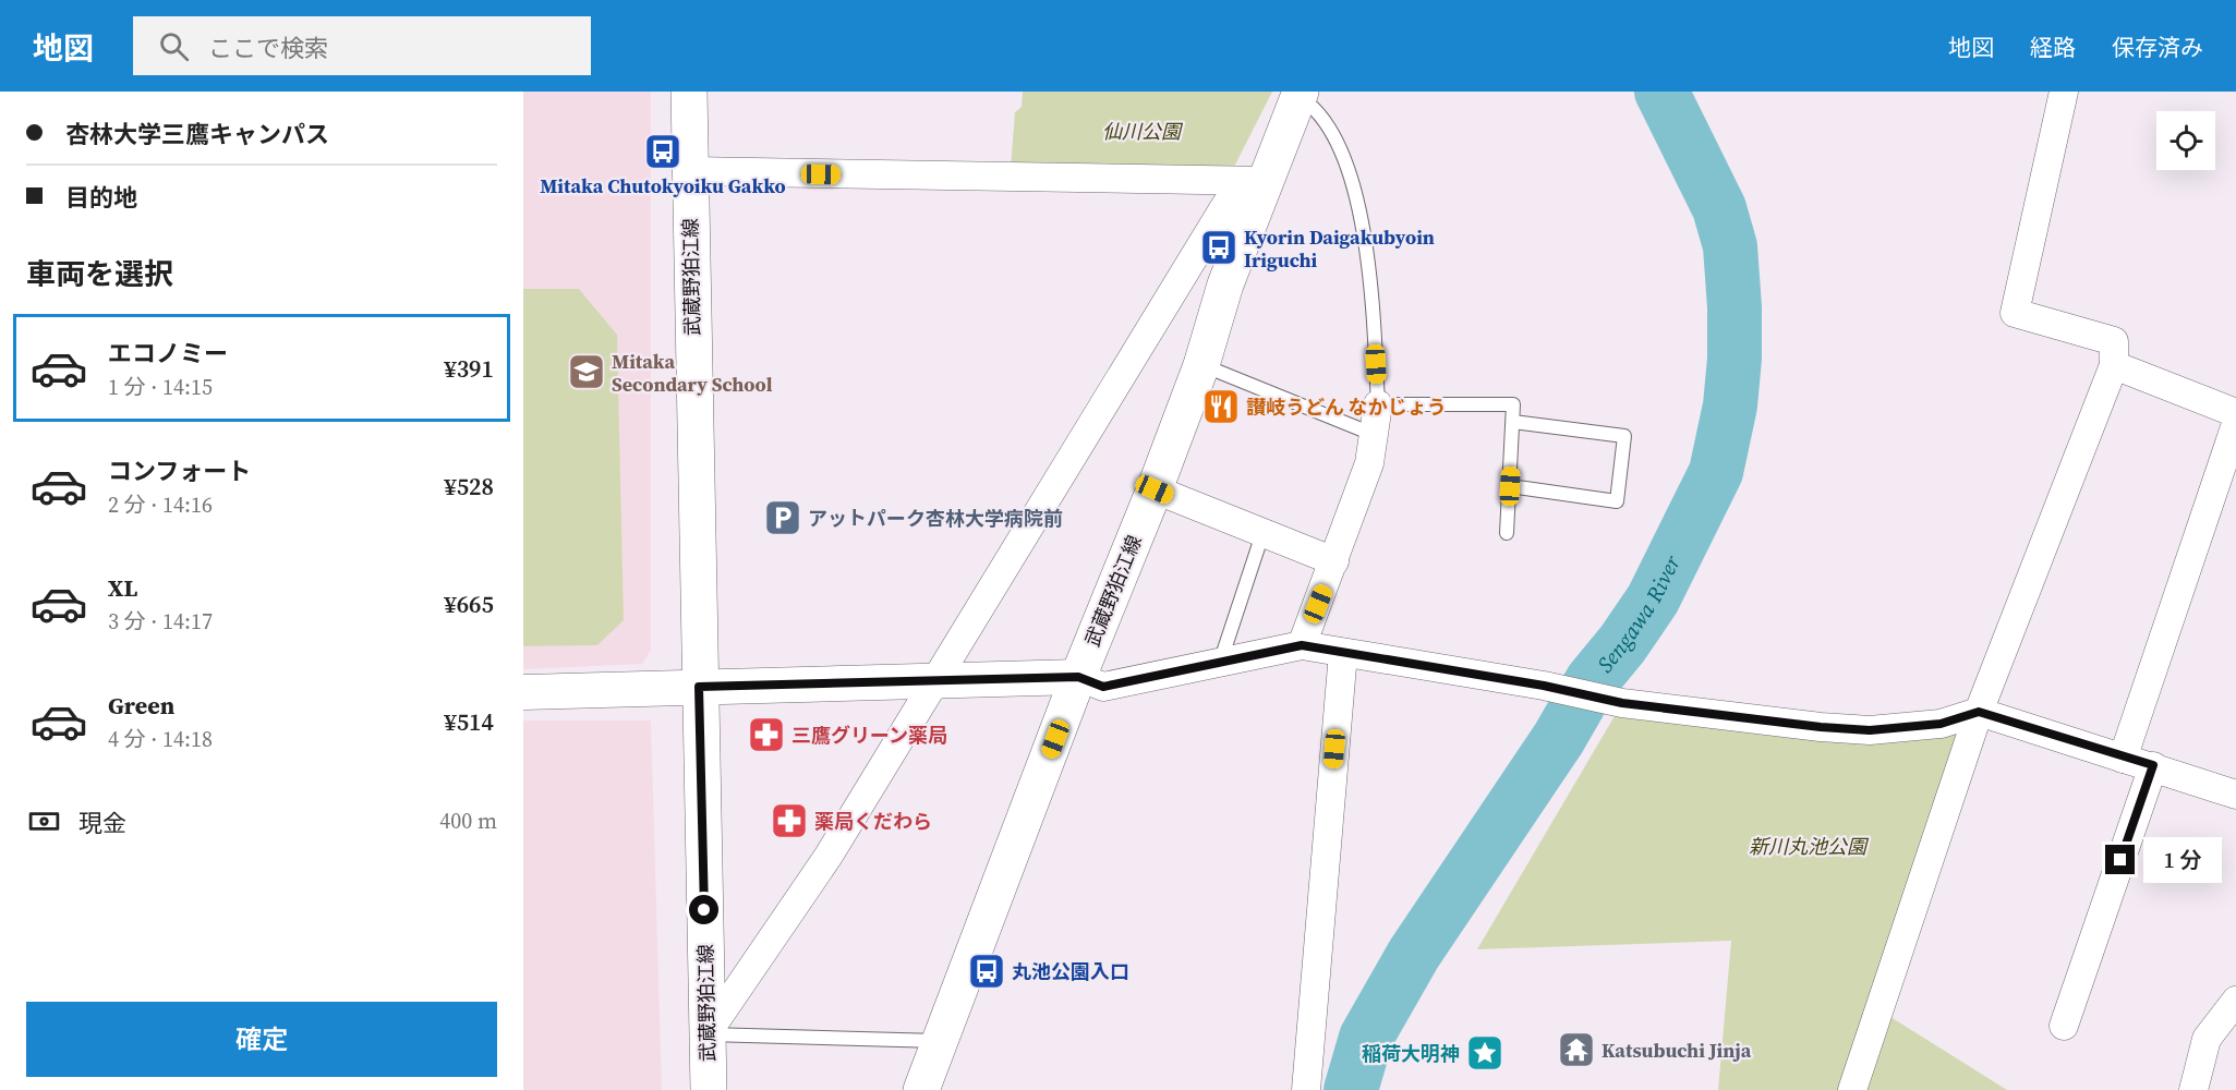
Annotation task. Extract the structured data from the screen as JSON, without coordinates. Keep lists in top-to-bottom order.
{
  "streets": {
    "main road": ["武蔵野狛江線"]
  },
  "water": ["Sengawa River"],
  "parks": ["仙川公園", "新川丸池公園"],
  "places": {
    "bus stop": ["Mitaka Chutokyoiku Gakko", "Kyorin Daigakubyoin Iriguchi", "丸池公園入口"],
    "school or university": ["Mitaka Secondary School"],
    "restaurant": ["讃岐うどん なかじょう"],
    "parking": ["アットパーク杏林大学病院前"],
    "pharmacy": ["三鷹グリーン薬局", "薬局くだわら"],
    "temple": ["Katsubuchi Jinja"],
    "place": ["稲荷大明神"]
  },
  "page": {
    "header": "地図",
    "search": "ここで検索",
    "nav": ["地図", "経路", "保存済み"],
    "banner": ["杏林大学三鷹キャンパス", "目的地"],
    "heading": "車両を選択",
    "list": [
      {
        "name": "エコノミー",
        "note": "1 分 · 14:15",
        "value": "¥391"
      },
      {
        "name": "コンフォート",
        "note": "2 分 · 14:16",
        "value": "¥528"
      },
      {
        "name": "XL",
        "note": "3 分 · 14:17",
        "value": "¥665"
      },
      {
        "name": "Green",
        "note": "4 分 · 14:18",
        "value": "¥514"
      }
    ],
    "pay": ["現金", "400 m"],
    "bubble": "1 分",
    "buttons": "確定"
  }
}
